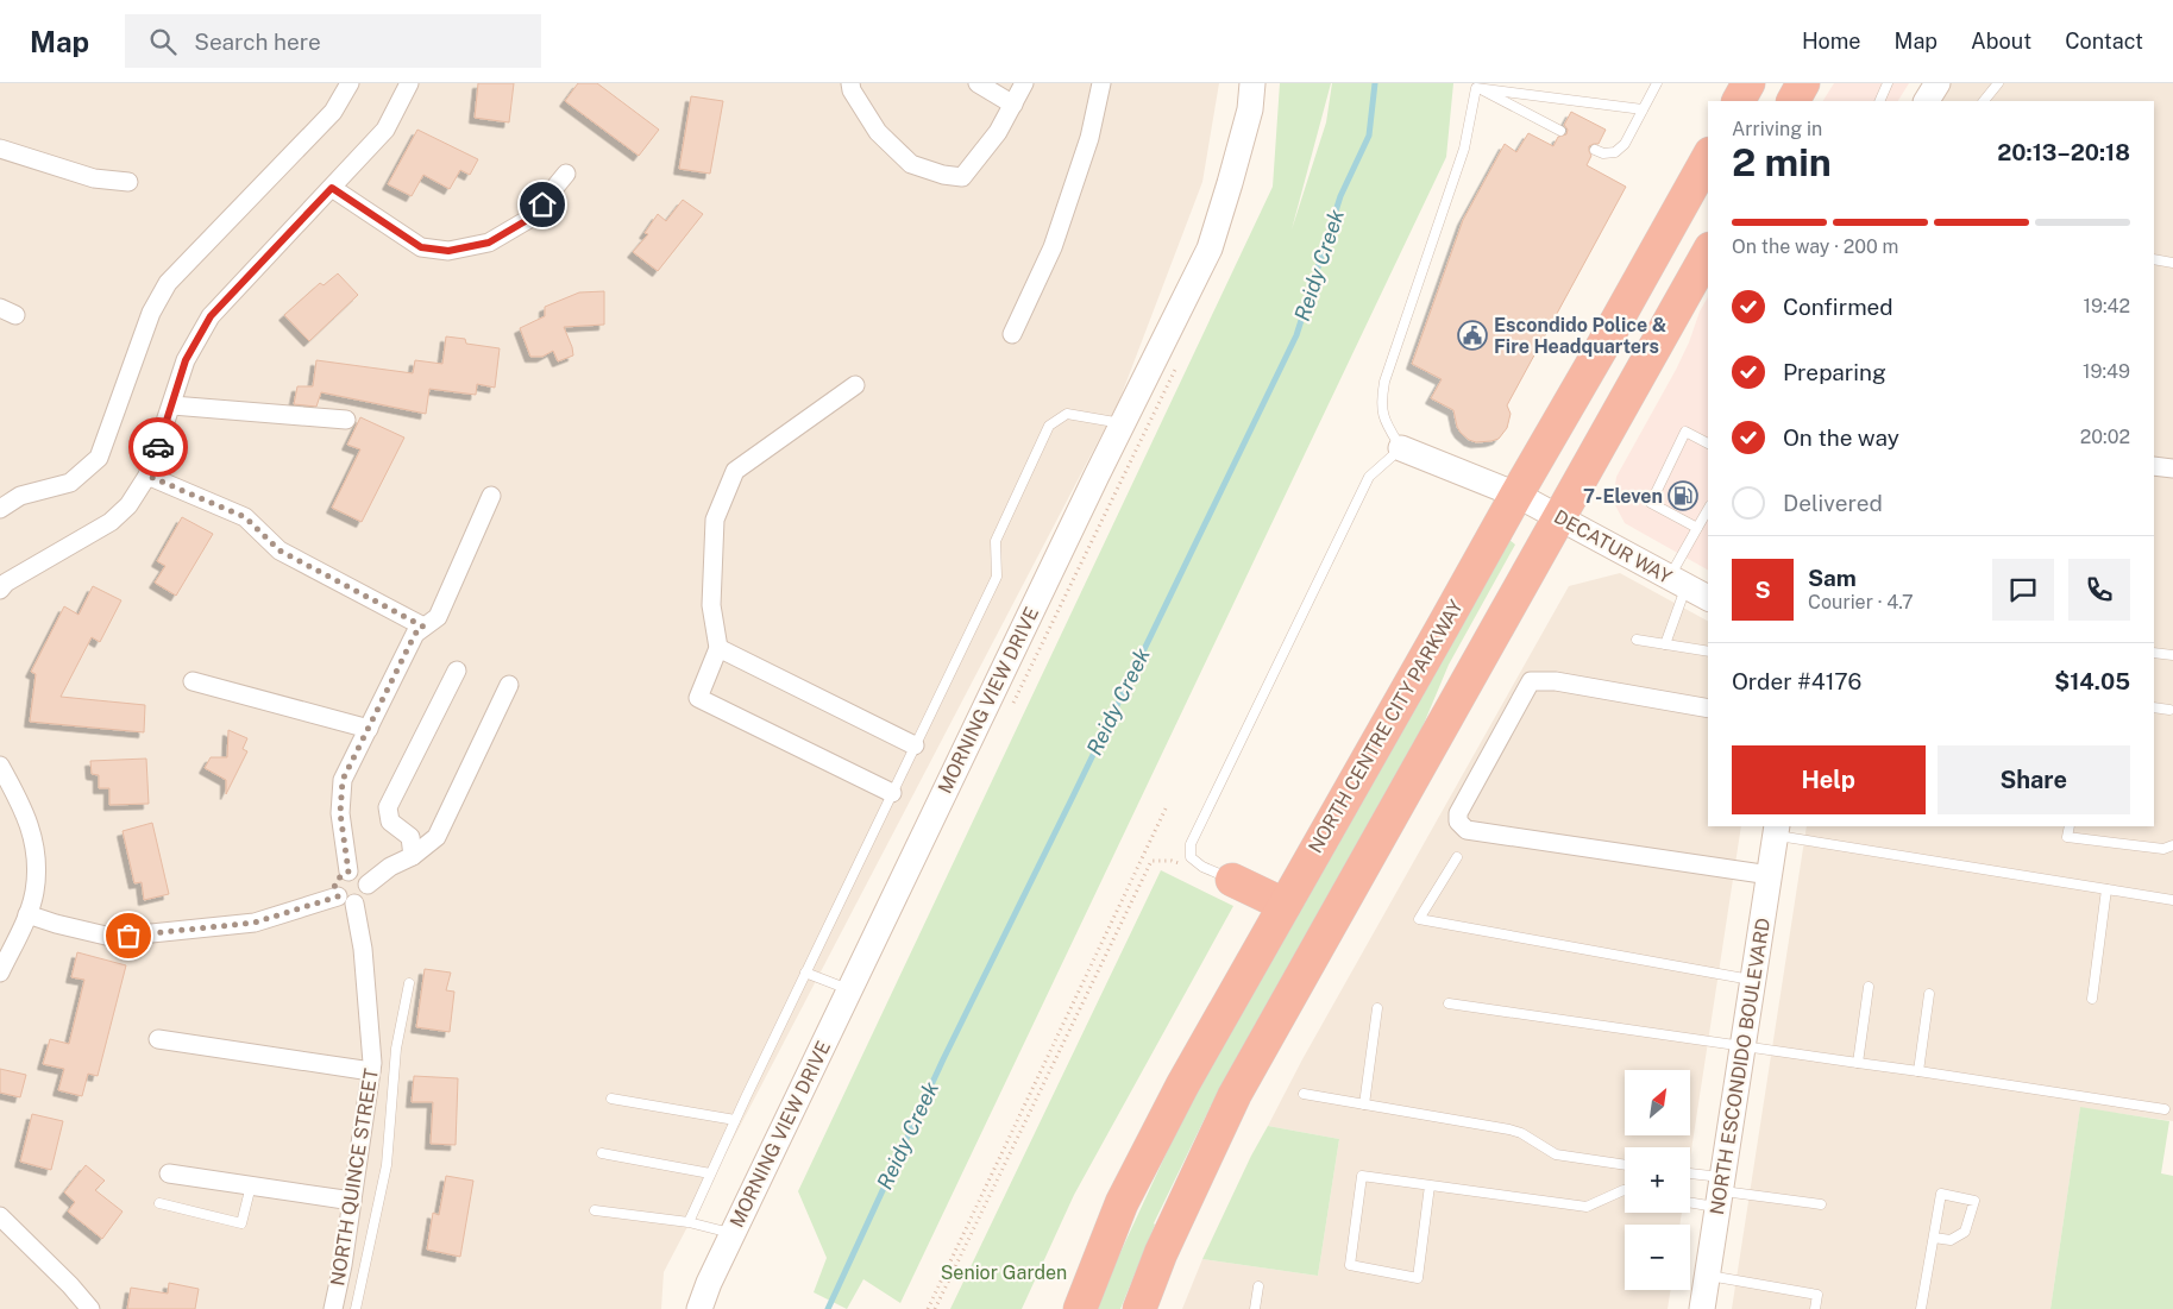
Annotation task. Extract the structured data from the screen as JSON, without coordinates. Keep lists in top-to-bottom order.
{
  "streets": {
    "highway": ["NORTH CENTRE CITY PARKWAY"],
    "street": [
      "DECATUR WAY",
      "MORNING VIEW DRIVE",
      "NORTH ESCONDIDO BOULEVARD",
      "NORTH QUINCE STREET"
    ]
  },
  "crossings": [
    ["DECATUR WAY", "NORTH CENTRE CITY PARKWAY"]
  ],
  "water": ["Reidy Creek"],
  "parks": ["Senior Garden"],
  "places": {
    "public building": ["Escondido Police & Fire Headquarters"],
    "fuel station": ["7-Eleven"]
  },
  "north": "top right",
  "page": {
    "header": "Map",
    "search": "Search here",
    "nav": [
      "Home",
      "Map",
      "About",
      "Contact"
    ],
    "heading": ["2 min", "Arriving in", "20:13–20:18"],
    "panel": [
      "Sam",
      "Courier · 4.7",
      "Order #4176",
      "$14.05"
    ],
    "bar": "On the way · 200 m",
    "list": [
      ["Confirmed", "19:42"],
      ["Preparing", "19:49"],
      ["On the way", "20:02"],
      "Delivered"
    ],
    "round": "S",
    "buttons": ["Help", "Share"],
    "map_buttons": ["+", "−"]
  }
}
